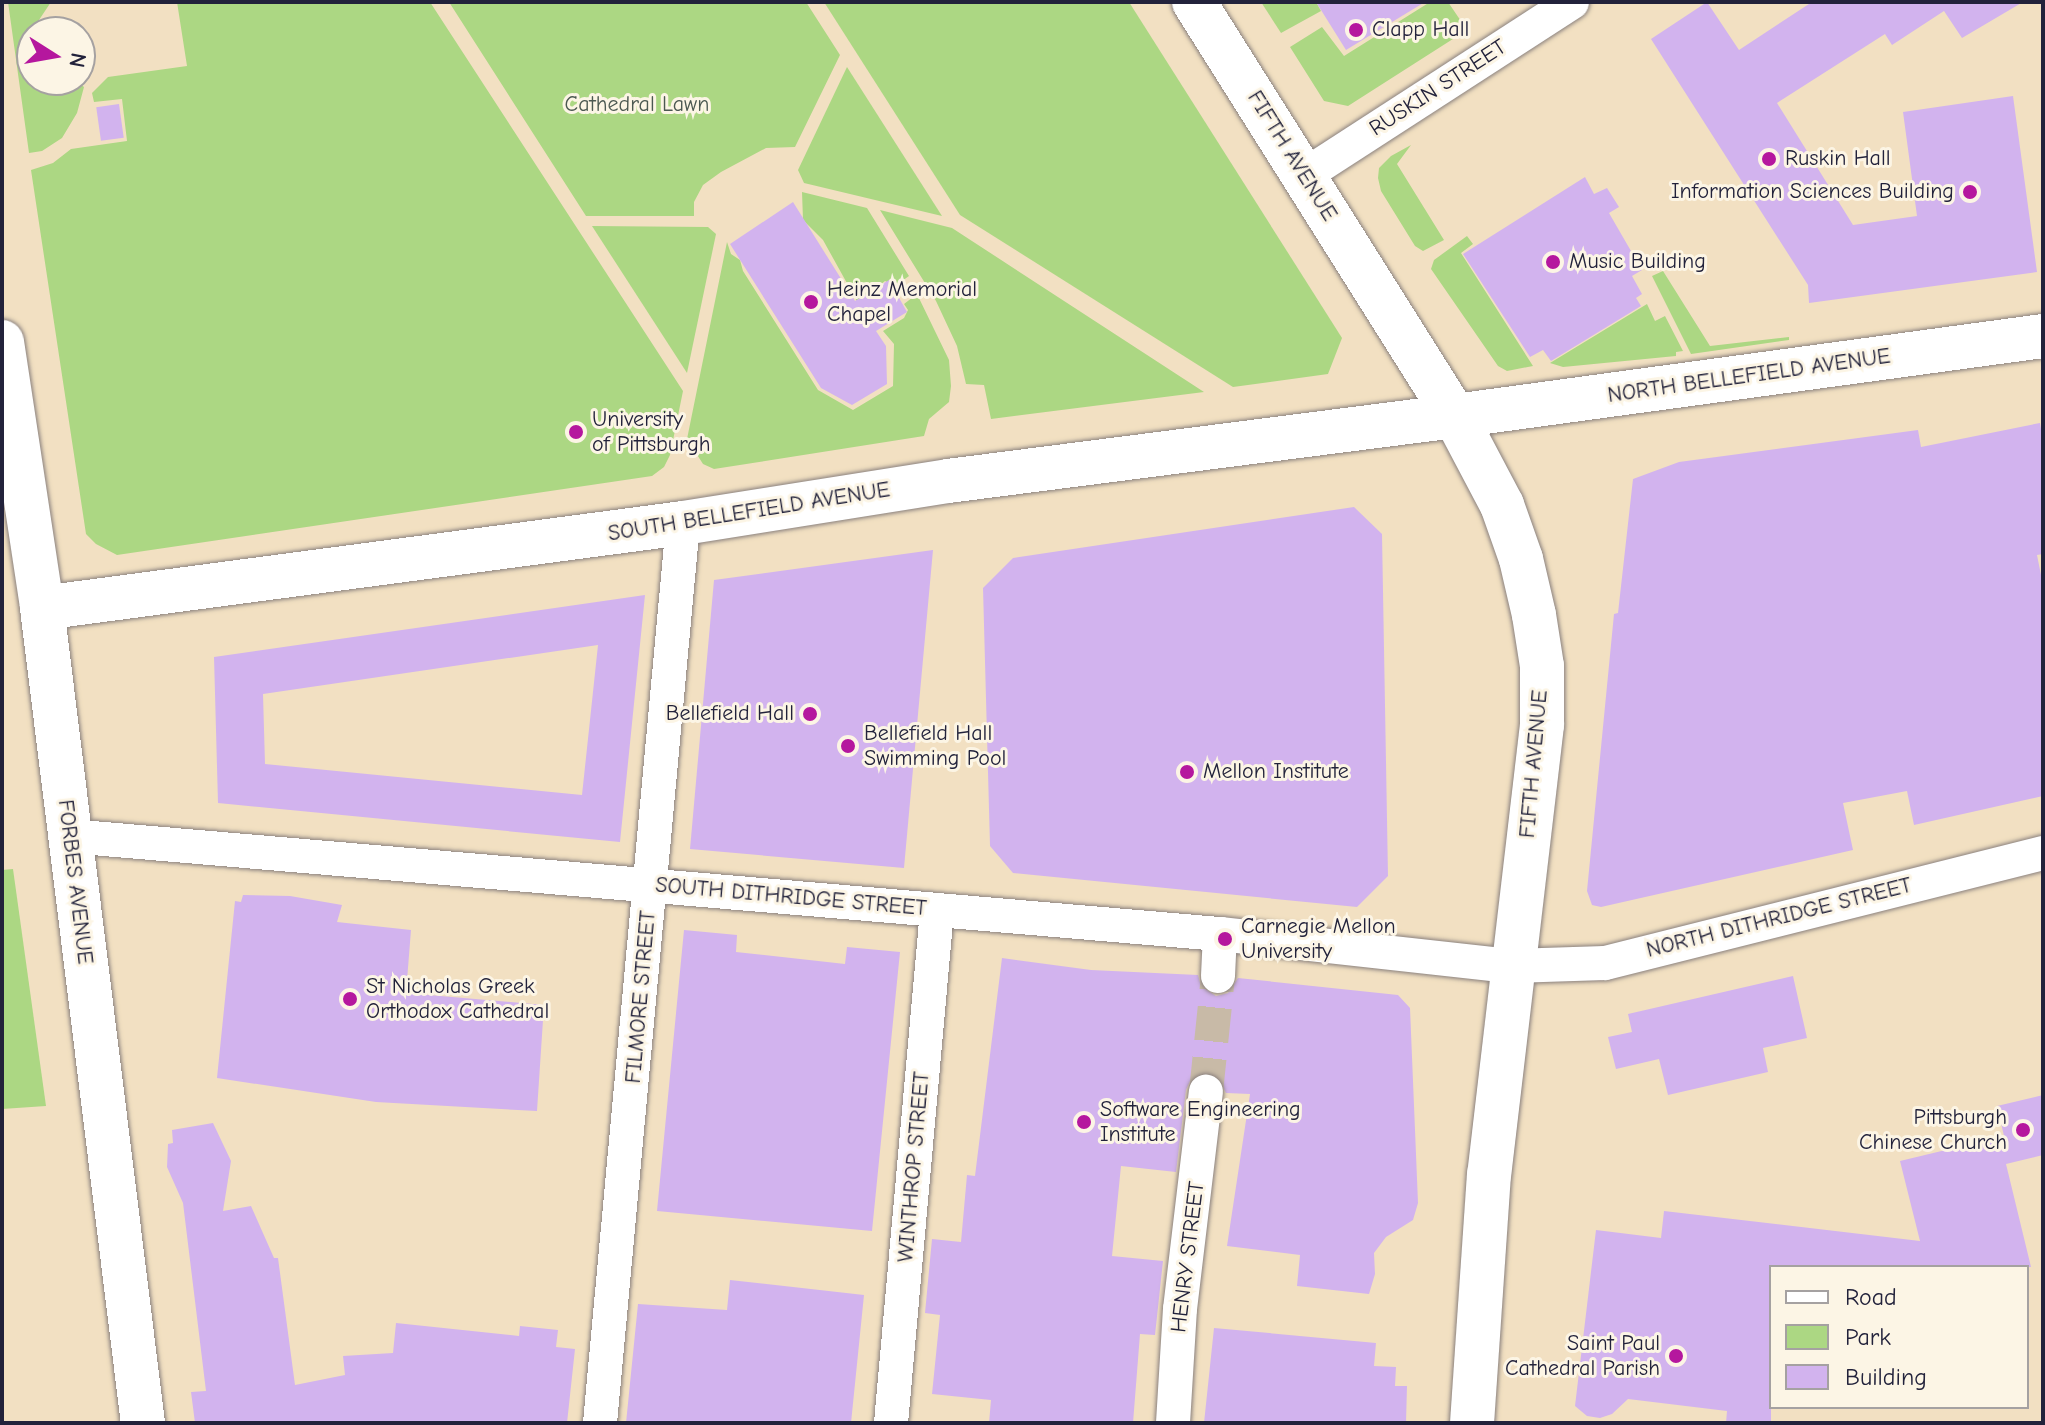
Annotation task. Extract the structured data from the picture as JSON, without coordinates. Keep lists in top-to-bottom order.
{
  "streets": {
    "main road": [
      "FIFTH AVENUE",
      "NORTH BELLEFIELD AVENUE",
      "SOUTH BELLEFIELD AVENUE",
      "FORBES AVENUE"
    ],
    "street": [
      "RUSKIN STREET",
      "SOUTH DITHRIDGE STREET",
      "NORTH DITHRIDGE STREET",
      "FILMORE STREET",
      "WINTHROP STREET",
      "HENRY STREET"
    ]
  },
  "crossings": [
    ["RUSKIN STREET", "FIFTH AVENUE"],
    ["FIFTH AVENUE", "NORTH BELLEFIELD AVENUE"],
    ["FIFTH AVENUE", "SOUTH BELLEFIELD AVENUE"],
    ["FIFTH AVENUE", "SOUTH DITHRIDGE STREET"],
    ["FIFTH AVENUE", "NORTH DITHRIDGE STREET"],
    ["NORTH BELLEFIELD AVENUE", "SOUTH BELLEFIELD AVENUE"],
    ["SOUTH BELLEFIELD AVENUE", "FORBES AVENUE"],
    ["SOUTH BELLEFIELD AVENUE", "FILMORE STREET"],
    ["FORBES AVENUE", "SOUTH DITHRIDGE STREET"],
    ["SOUTH DITHRIDGE STREET", "NORTH DITHRIDGE STREET"],
    ["SOUTH DITHRIDGE STREET", "FILMORE STREET"],
    ["SOUTH DITHRIDGE STREET", "WINTHROP STREET"]
  ],
  "parks": ["Cathedral Lawn"],
  "places": [
    "Clapp Hall",
    "Ruskin Hall",
    "Information Sciences Building",
    "Music Building",
    "Heinz Memorial Chapel",
    "University of Pittsburgh",
    "Bellefield Hall",
    "Bellefield Hall Swimming Pool",
    "Mellon Institute",
    "Carnegie Mellon University",
    "St Nicholas Greek Orthodox Cathedral",
    "Software Engineering Institute",
    "Pittsburgh Chinese Church",
    "Saint Paul Cathedral Parish"
  ],
  "legend": ["Road", "Park", "Building"],
  "north": "right"
}
